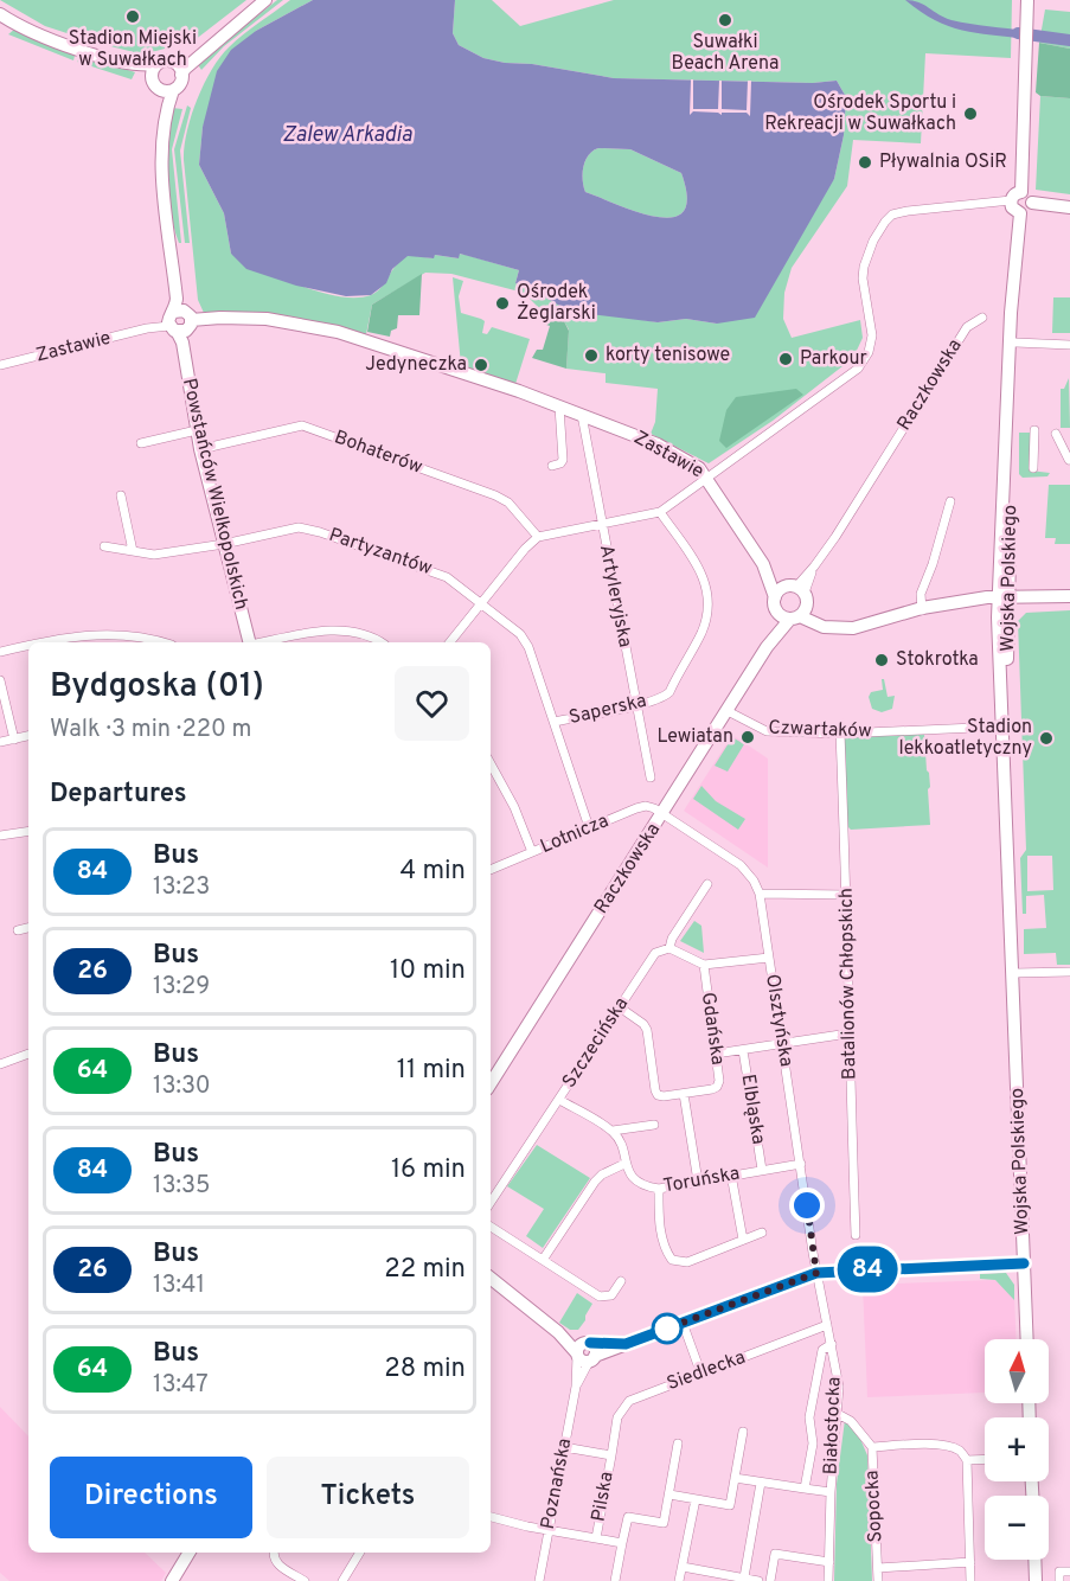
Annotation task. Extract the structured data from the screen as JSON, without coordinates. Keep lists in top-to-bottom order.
{
  "streets": {
    "street": [
      "Zastawie",
      "Raczkowska",
      "Bohaterów",
      "Powstańców Wielkopolskich",
      "Partyzantów",
      "Wojska Polskiego",
      "Artyleryjska",
      "Saperska",
      "Czwartaków",
      "Lotnicza",
      "Batalionów Chłopskich",
      "Olsztyńska",
      "Gdańska",
      "Szczecińska",
      "Elbląska",
      "Toruńska",
      "Siedlecka",
      "Białostocka",
      "Poznańska",
      "Pilska",
      "Sopocka"
    ]
  },
  "crossings": [
    ["Zastawie", "Powstańców Wielkopolskich"],
    ["Zastawie", "Artyleryjska"],
    ["Raczkowska", "Czwartaków"],
    ["Raczkowska", "Lotnicza"],
    ["Raczkowska", "Olsztyńska"],
    ["Bohaterów", "Powstańców Wielkopolskich"],
    ["Powstańców Wielkopolskich", "Partyzantów"],
    ["Partyzantów", "Saperska"],
    ["Partyzantów", "Lotnicza"],
    ["Wojska Polskiego", "Czwartaków"],
    ["Artyleryjska", "Saperska"],
    ["Czwartaków", "Batalionów Chłopskich"],
    ["Lotnicza", "Olsztyńska"],
    ["Olsztyńska", "Toruńska"],
    ["Olsztyńska", "Białostocka"],
    ["Elbląska", "Toruńska"],
    ["Siedlecka", "Białostocka"],
    ["Siedlecka", "Pilska"],
    ["Poznańska", "Pilska"]
  ],
  "water": ["Zalew Arkadia"],
  "places": [
    "Stadion Miejski w Suwałkach",
    "Suwałki Beach Arena",
    "Ośrodek Sportu i Rekreacji w Suwałkach",
    "Pływalnia OSiR",
    "Ośrodek Żeglarski",
    "korty tenisowe",
    "Parkour",
    "Jedyneczka",
    "Stokrotka",
    "Lewiatan",
    "Stadion lekkoatletyczny"
  ],
  "lines": ["bus line 84"],
  "north": "top",
  "page": {
    "on_map": "84",
    "heading": [
      ["Bydgoska (01)", "Walk · 3 min · 220 m"],
      "Departures"
    ],
    "list": [
      {
        "mark": "84",
        "name": "Bus",
        "note": "13:23",
        "value": "4 min"
      },
      {
        "mark": "26",
        "name": "Bus",
        "note": "13:29",
        "value": "10 min"
      },
      {
        "mark": "64",
        "name": "Bus",
        "note": "13:30",
        "value": "11 min"
      },
      {
        "mark": "84",
        "name": "Bus",
        "note": "13:35",
        "value": "16 min"
      },
      {
        "mark": "26",
        "name": "Bus",
        "note": "13:41",
        "value": "22 min"
      },
      {
        "mark": "64",
        "name": "Bus",
        "note": "13:47",
        "value": "28 min"
      }
    ],
    "map_buttons": ["+", "−"],
    "buttons": ["Directions", "Tickets"]
  }
}
